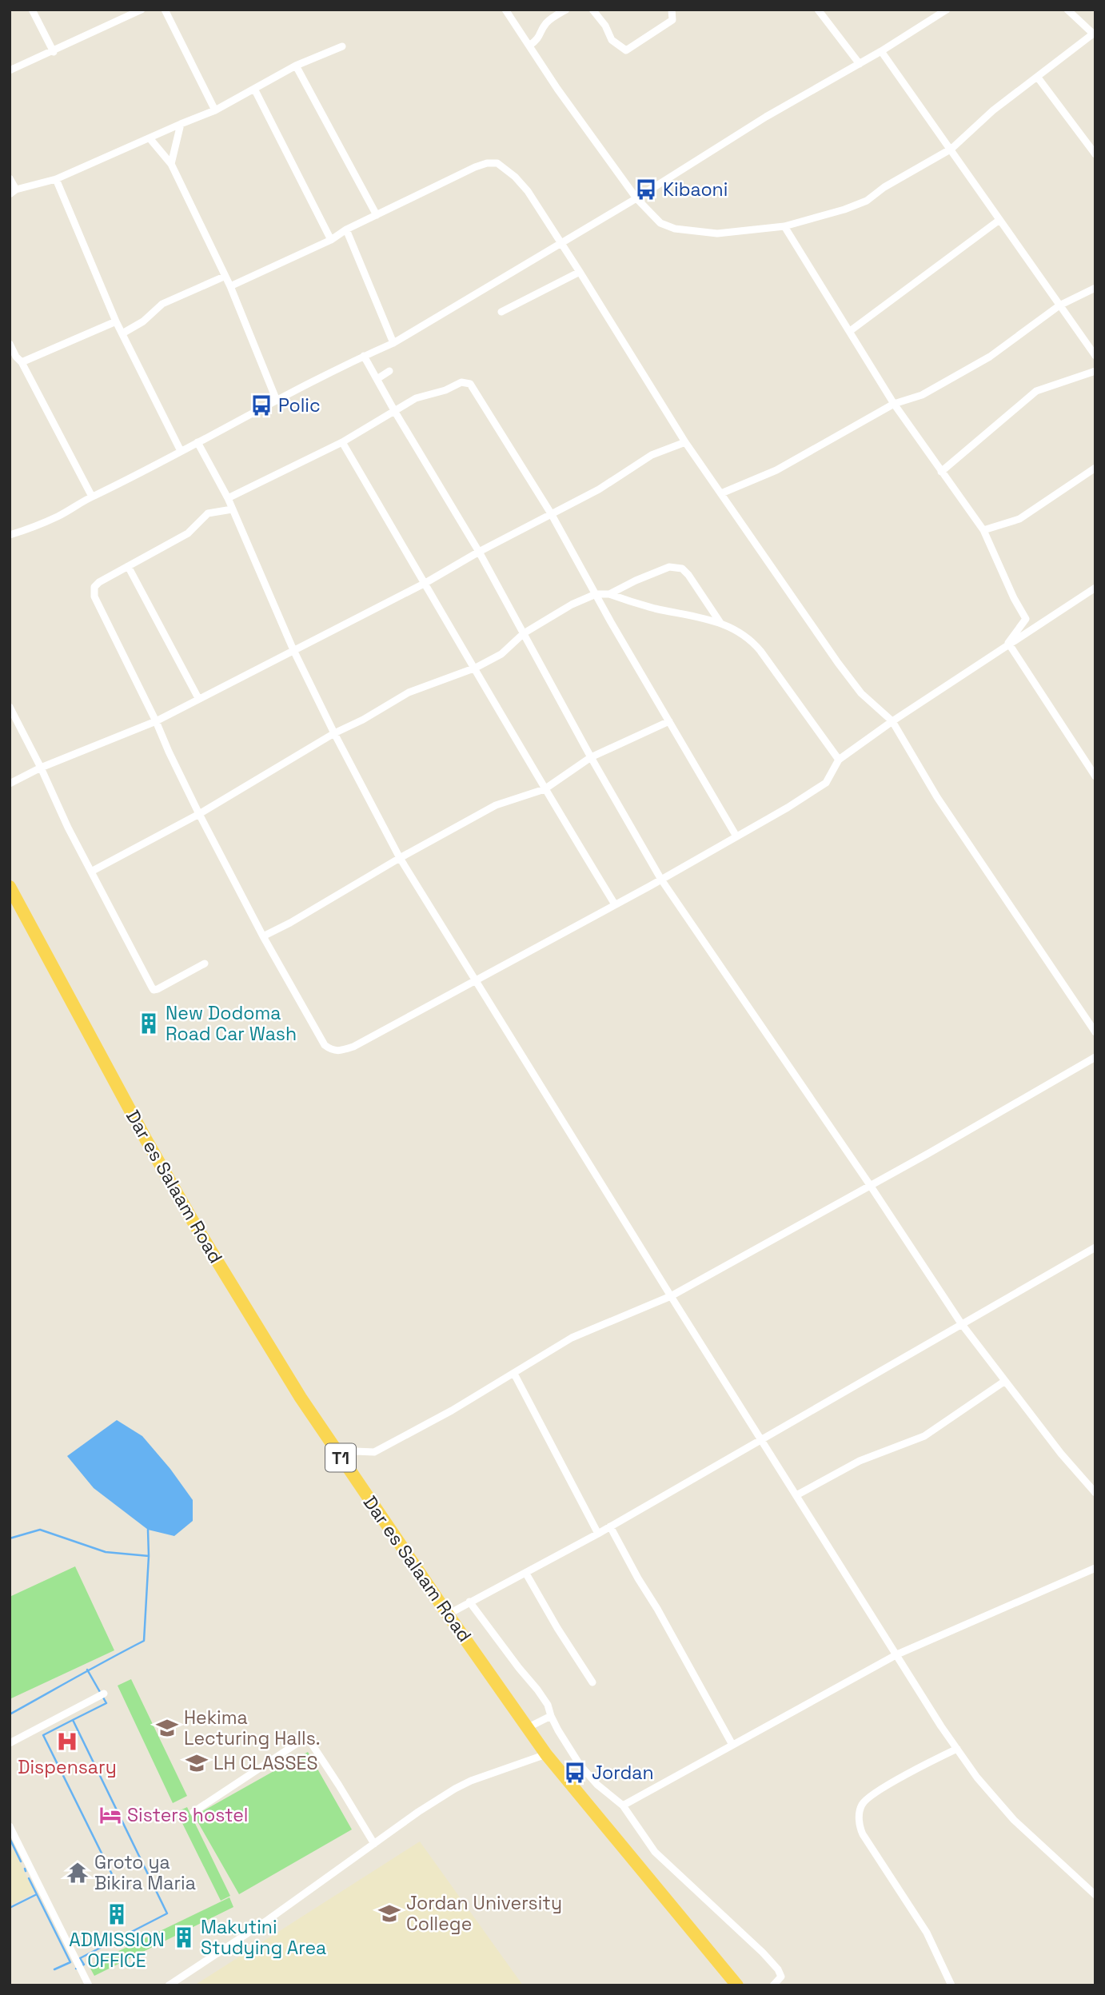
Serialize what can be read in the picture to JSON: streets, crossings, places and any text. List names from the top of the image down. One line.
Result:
{"streets":{"highway":["Dar es Salaam Road","T1"]},"places":{"bus stop":["Kibaoni","Polic","Jordan"],"building":["New Dodoma Road Car Wash","ADMISSION OFFICE","Makutini Studying Area"],"school or university":["Hekima Lecturing Halls.","LH CLASSES","Jordan University College"],"hospital":["Dispensary"],"hotel":["Sisters hostel"],"temple":["Groto ya Bikira Maria"]}}
